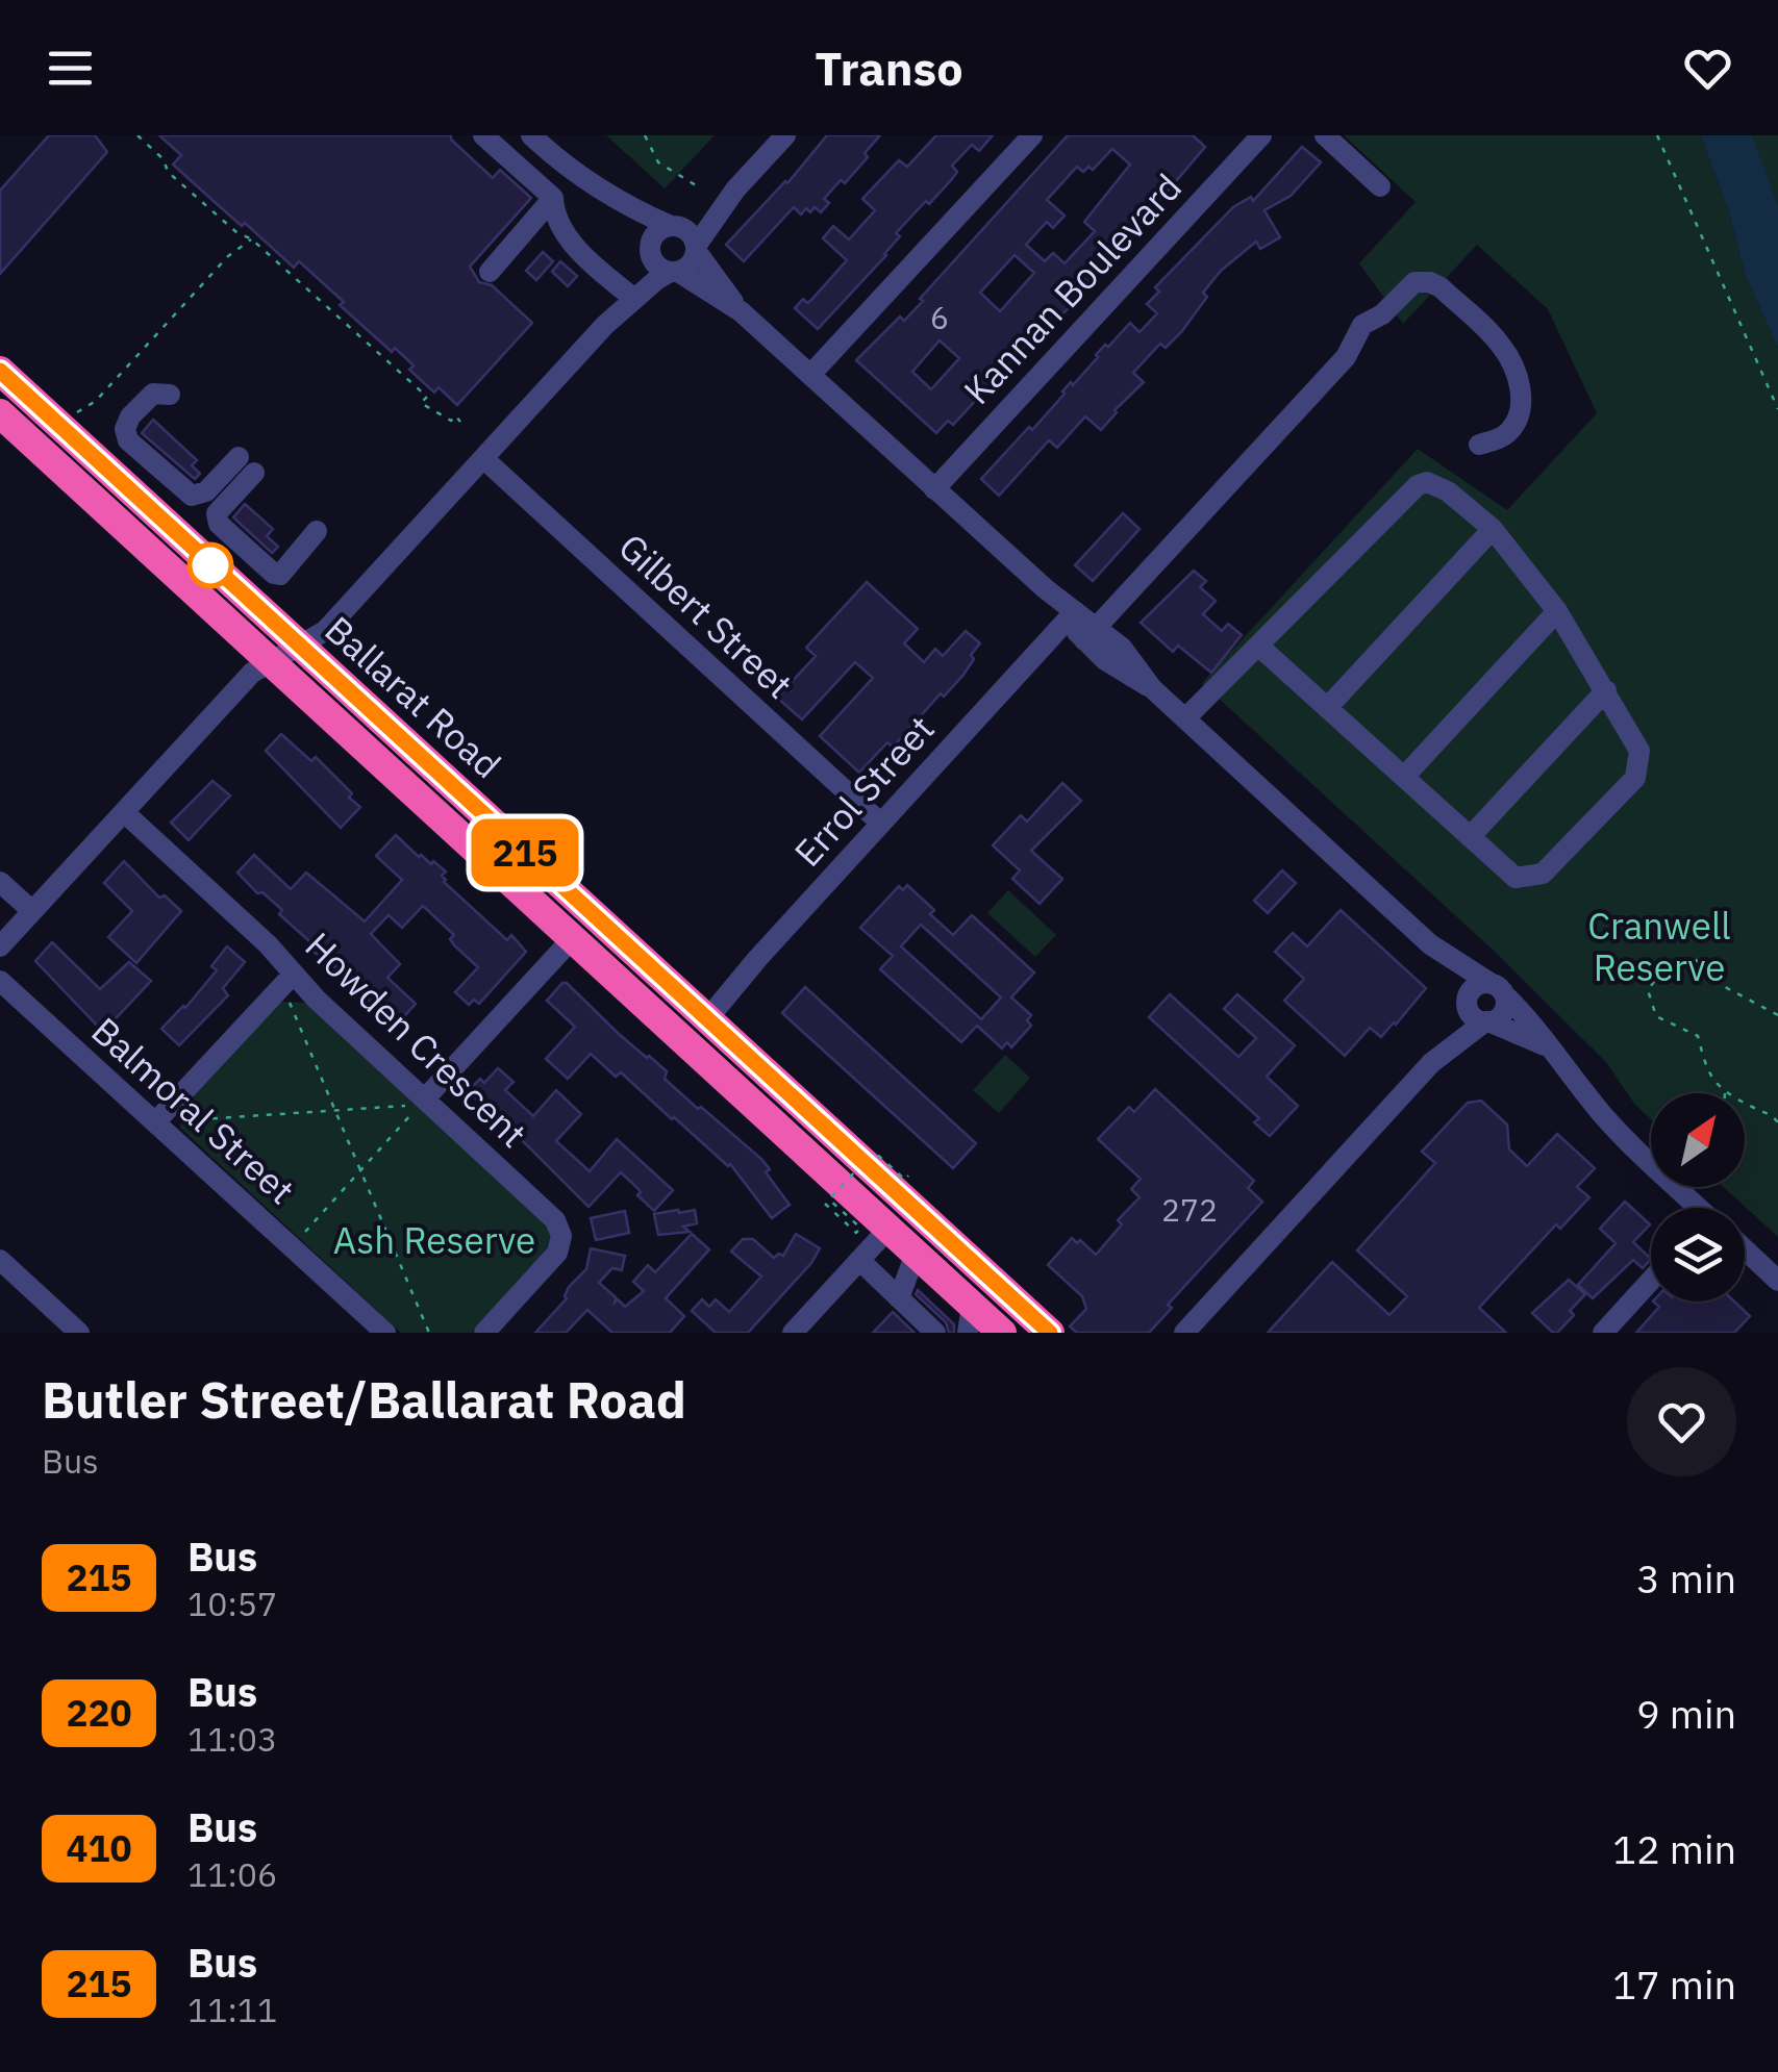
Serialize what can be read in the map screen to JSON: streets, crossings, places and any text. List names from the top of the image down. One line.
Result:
{"streets":{"highway":["Ballarat Road"],"street":["Kannan Boulevard","Gilbert Street","Errol Street","Howden Crescent","Balmoral Street"]},"crossings":[["Gilbert Street","Errol Street"],["Ballarat Road","Errol Street"]],"parks":["Cranwell Reserve","Ash Reserve"],"lines":["bus line 215"],"house_numbers":["6","272"],"north":"top right","page":{"header":"Transo","on_map":"215","heading":["Butler Street/Ballarat Road","Bus"],"list":[{"mark":"215","name":"Bus","note":"10:57","value":"3 min"},{"mark":"220","name":"Bus","note":"11:03","value":"9 min"},{"mark":"410","name":"Bus","note":"11:06","value":"12 min"},{"mark":"215","name":"Bus","note":"11:11","value":"17 min"}]}}
